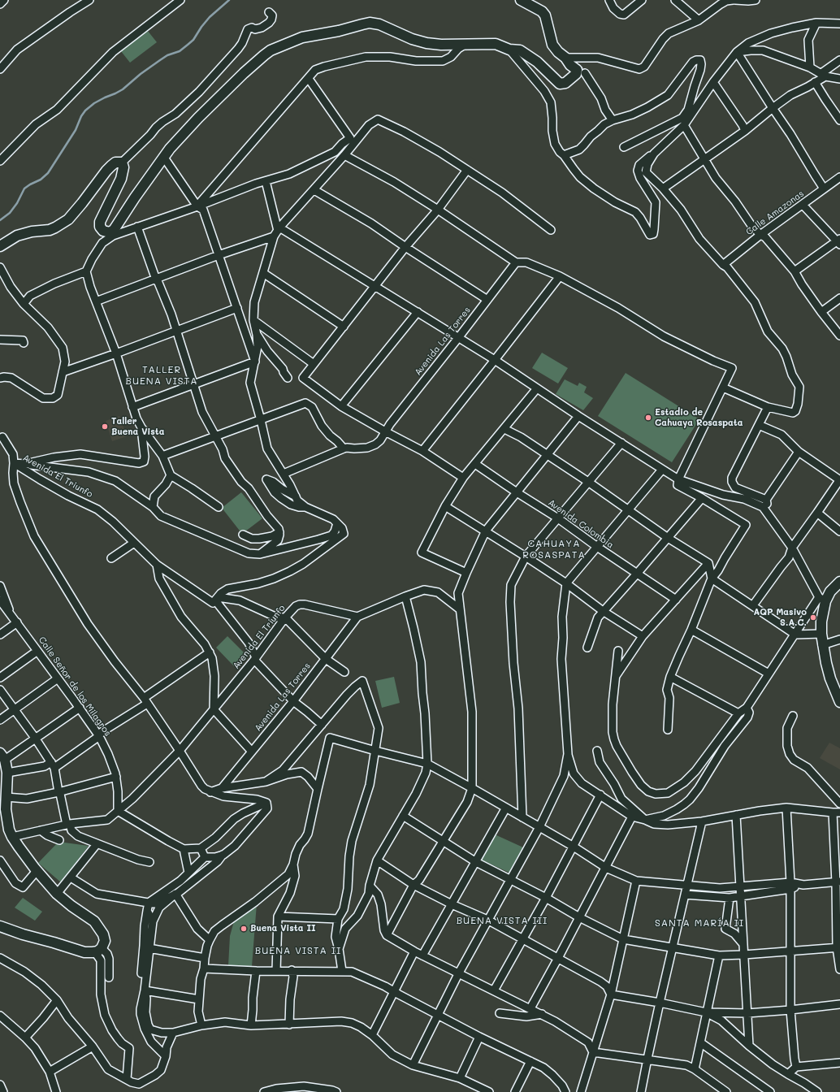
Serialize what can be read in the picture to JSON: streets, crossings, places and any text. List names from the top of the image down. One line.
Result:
{"streets":{"street":["Calle Amazonas","Avenida Las Torres","Avenida El Triunfo","Avenida Colombia","Calle Señor de los Milagros"]},"crossings":[["Avenida Las Torres","Avenida El Triunfo"],["Avenida El Triunfo","Calle Señor de los Milagros"]],"districts":["TALLER BUENA VISTA","CAHUAYA ROSASPATA","BUENA VISTA III","SANTA MARÍA II","BUENA VISTA II"],"places":["Estadio de Cahuaya Rosaspata","Taller Buena Vista","AQP Masivo S.A.C.","Buena Vista II"]}
